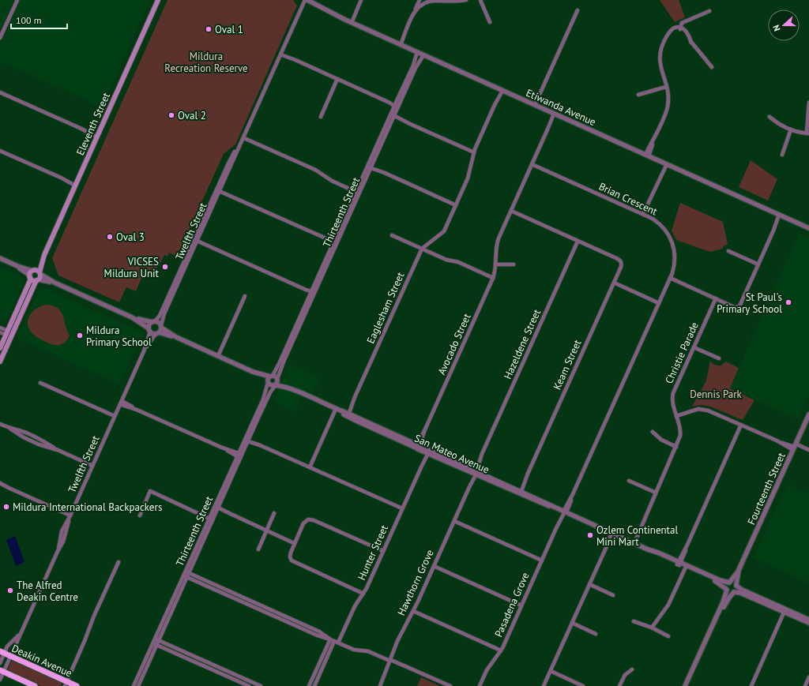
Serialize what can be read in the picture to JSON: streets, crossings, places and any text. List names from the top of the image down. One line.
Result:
{"streets":{"highway":["Deakin Avenue"],"main road":["Eleventh Street"],"street":["Etiwanda Avenue","Brian Crescent","Thirteenth Street","Twelfth Street","Eaglesham Street","Avocado Street","Hazeldene Street","Christie Parade","Keam Street","San Mateo Avenue","Fourteenth Street","Hunter Street","Hawthorn Grove","Pasadena Grove"]},"crossings":[["Etiwanda Avenue","Thirteenth Street"],["Etiwanda Avenue","Twelfth Street"],["Etiwanda Avenue","Avocado Street"],["Brian Crescent","Avocado Street"],["Brian Crescent","Pasadena Grove"],["Thirteenth Street","San Mateo Avenue"],["Twelfth Street","Deakin Avenue"],["Eaglesham Street","San Mateo Avenue"],["Avocado Street","San Mateo Avenue"],["Hazeldene Street","Keam Street"],["Hazeldene Street","San Mateo Avenue"],["Hazeldene Street","Hawthorn Grove"],["Christie Parade","San Mateo Avenue"],["Keam Street","San Mateo Avenue"],["San Mateo Avenue","Fourteenth Street"],["San Mateo Avenue","Hunter Street"],["San Mateo Avenue","Hawthorn Grove"],["San Mateo Avenue","Pasadena Grove"]],"parks":["Mildura Recreation Reserve","Dennis Park"],"places":["Oval 1","Oval 2","Oval 3","VICSES Mildura Unit","St Paul's Primary School","Mildura Primary School","Mildura International Backpackers","Ozlem Continental Mini Mart","The Alfred Deakin Centre"],"scale_bar":"100 m","north":"left"}
